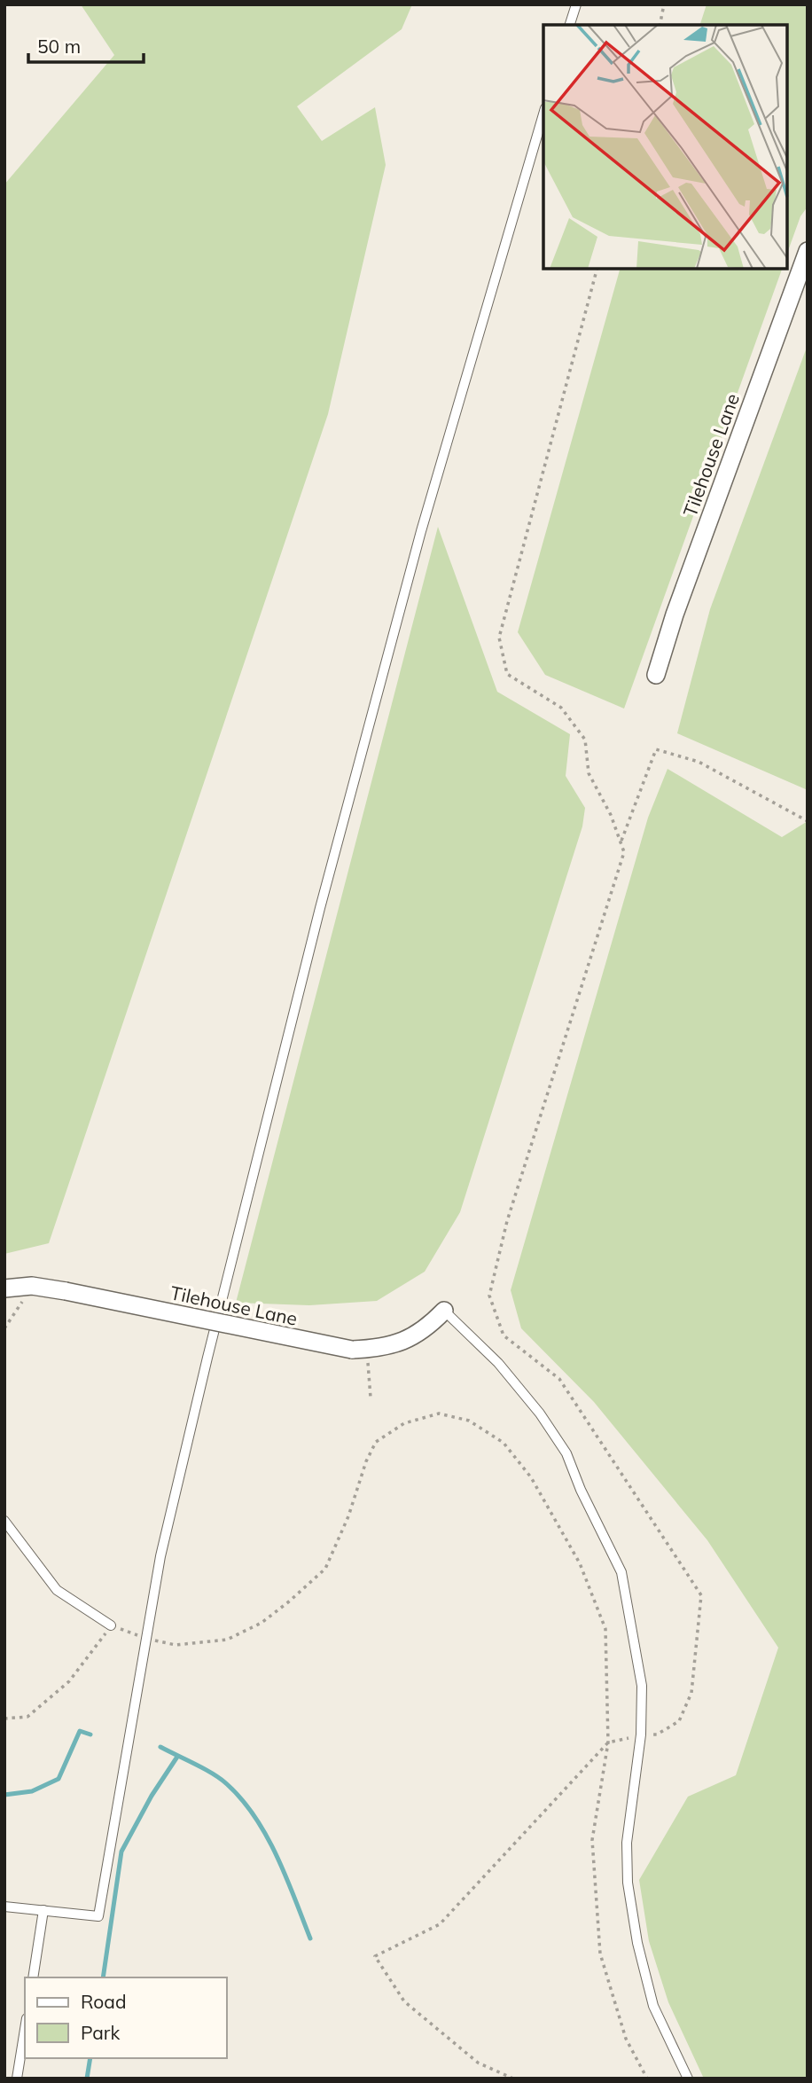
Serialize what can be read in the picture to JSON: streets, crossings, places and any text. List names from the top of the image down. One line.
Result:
{"streets":{"street":["Tilehouse Lane"]},"legend":["Road","Park"],"scale_bar":"50 m"}
